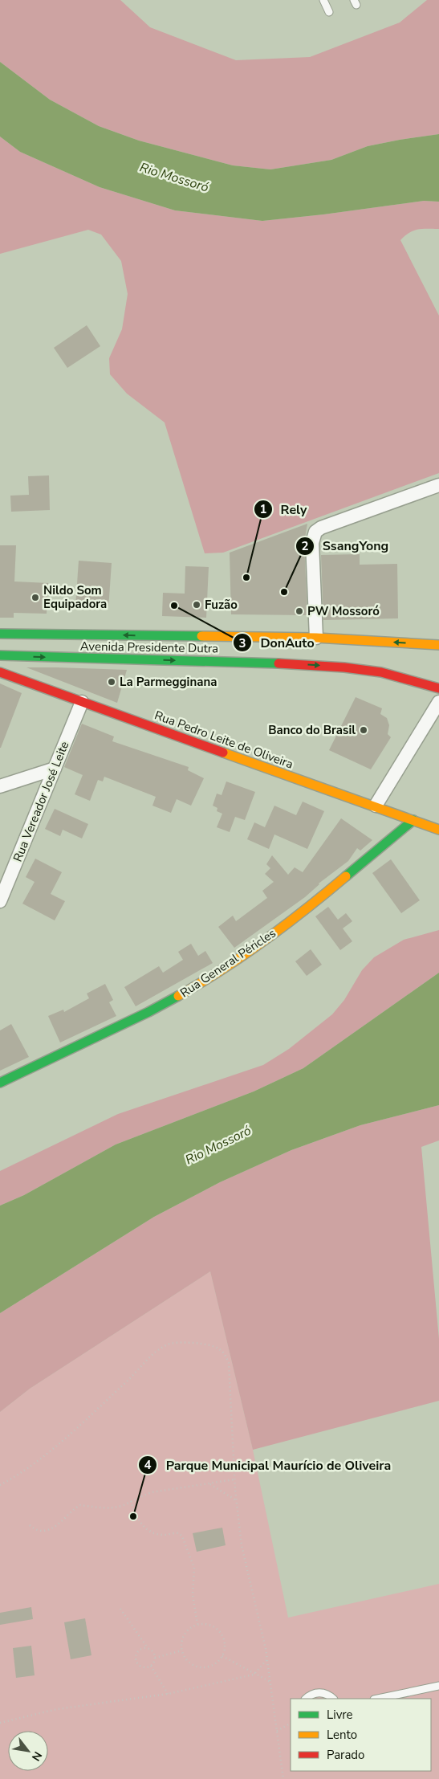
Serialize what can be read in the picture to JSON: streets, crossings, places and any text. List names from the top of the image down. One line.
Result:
{"streets":{"street":["Avenida Presidente Dutra","Rua Pedro Leite de Oliveira","Rua Vereador José Leite","Rua General Péricles"]},"crossings":[["Rua Pedro Leite de Oliveira","Rua Vereador José Leite"],["Rua Pedro Leite de Oliveira","Rua General Péricles"]],"water":["Rio Mossoró"],"places":["Rely","SsangYong","Nildo Som Equipadora","Fuzão","DonAuto","PW Mossoró","La Parmegginana","Banco do Brasil","Parque Municipal Maurício de Oliveira"],"legend":["Livre","Lento","Parado"],"north":"bottom right"}
